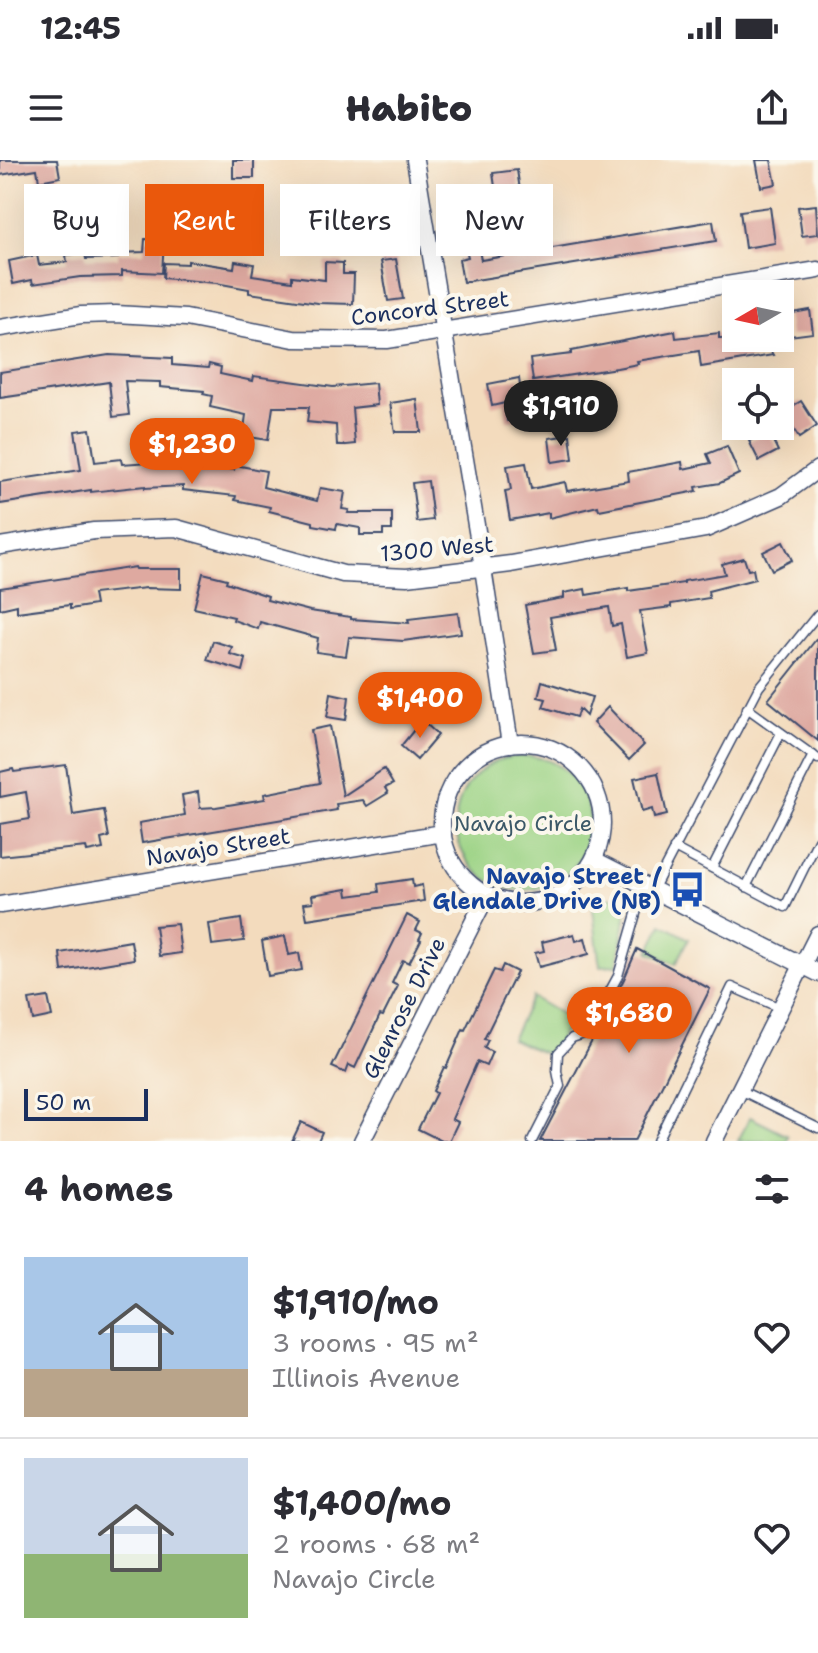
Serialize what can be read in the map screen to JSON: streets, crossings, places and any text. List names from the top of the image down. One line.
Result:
{"streets":{"street":["Concord Street","1300 West","Navajo Street","Glenrose Drive"]},"crossings":[["Navajo Street","Glenrose Drive"]],"parks":["Navajo Circle"],"places":{"bus stop":["Navajo Street / Glendale Drive (NB)"]},"scale_bar":"50 m","north":"left","page":{"status":"12:45","header":"Habito","chip":["Buy","Rent","Filters","New"],"price":["$1,910","$1,230","$1,400","$1,680"],"scale":"50 m","heading":"4 homes","list":[{"name":"$1,910/mo","note":"3 rooms · 95 m² · Illinois Avenue"},{"name":"$1,400/mo","note":"2 rooms · 68 m² · Navajo Circle"}]}}
